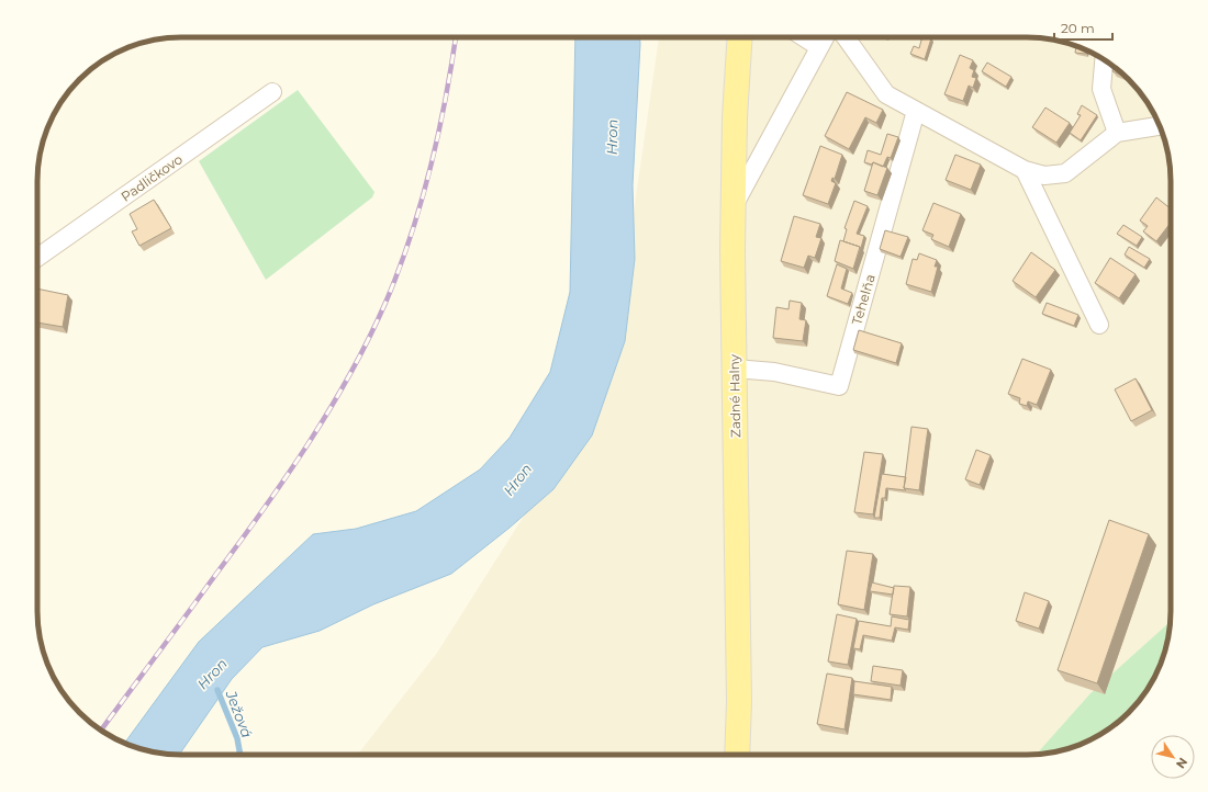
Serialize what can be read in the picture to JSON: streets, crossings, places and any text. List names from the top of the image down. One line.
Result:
{"streets":{"main road":["Zadné Halny"],"street":["Padličkovo","Tehelňa"]},"crossings":[["Tehelňa","Zadné Halny"]],"water":["Hron","Ježová"],"scale_bar":"20 m","north":"bottom right"}
